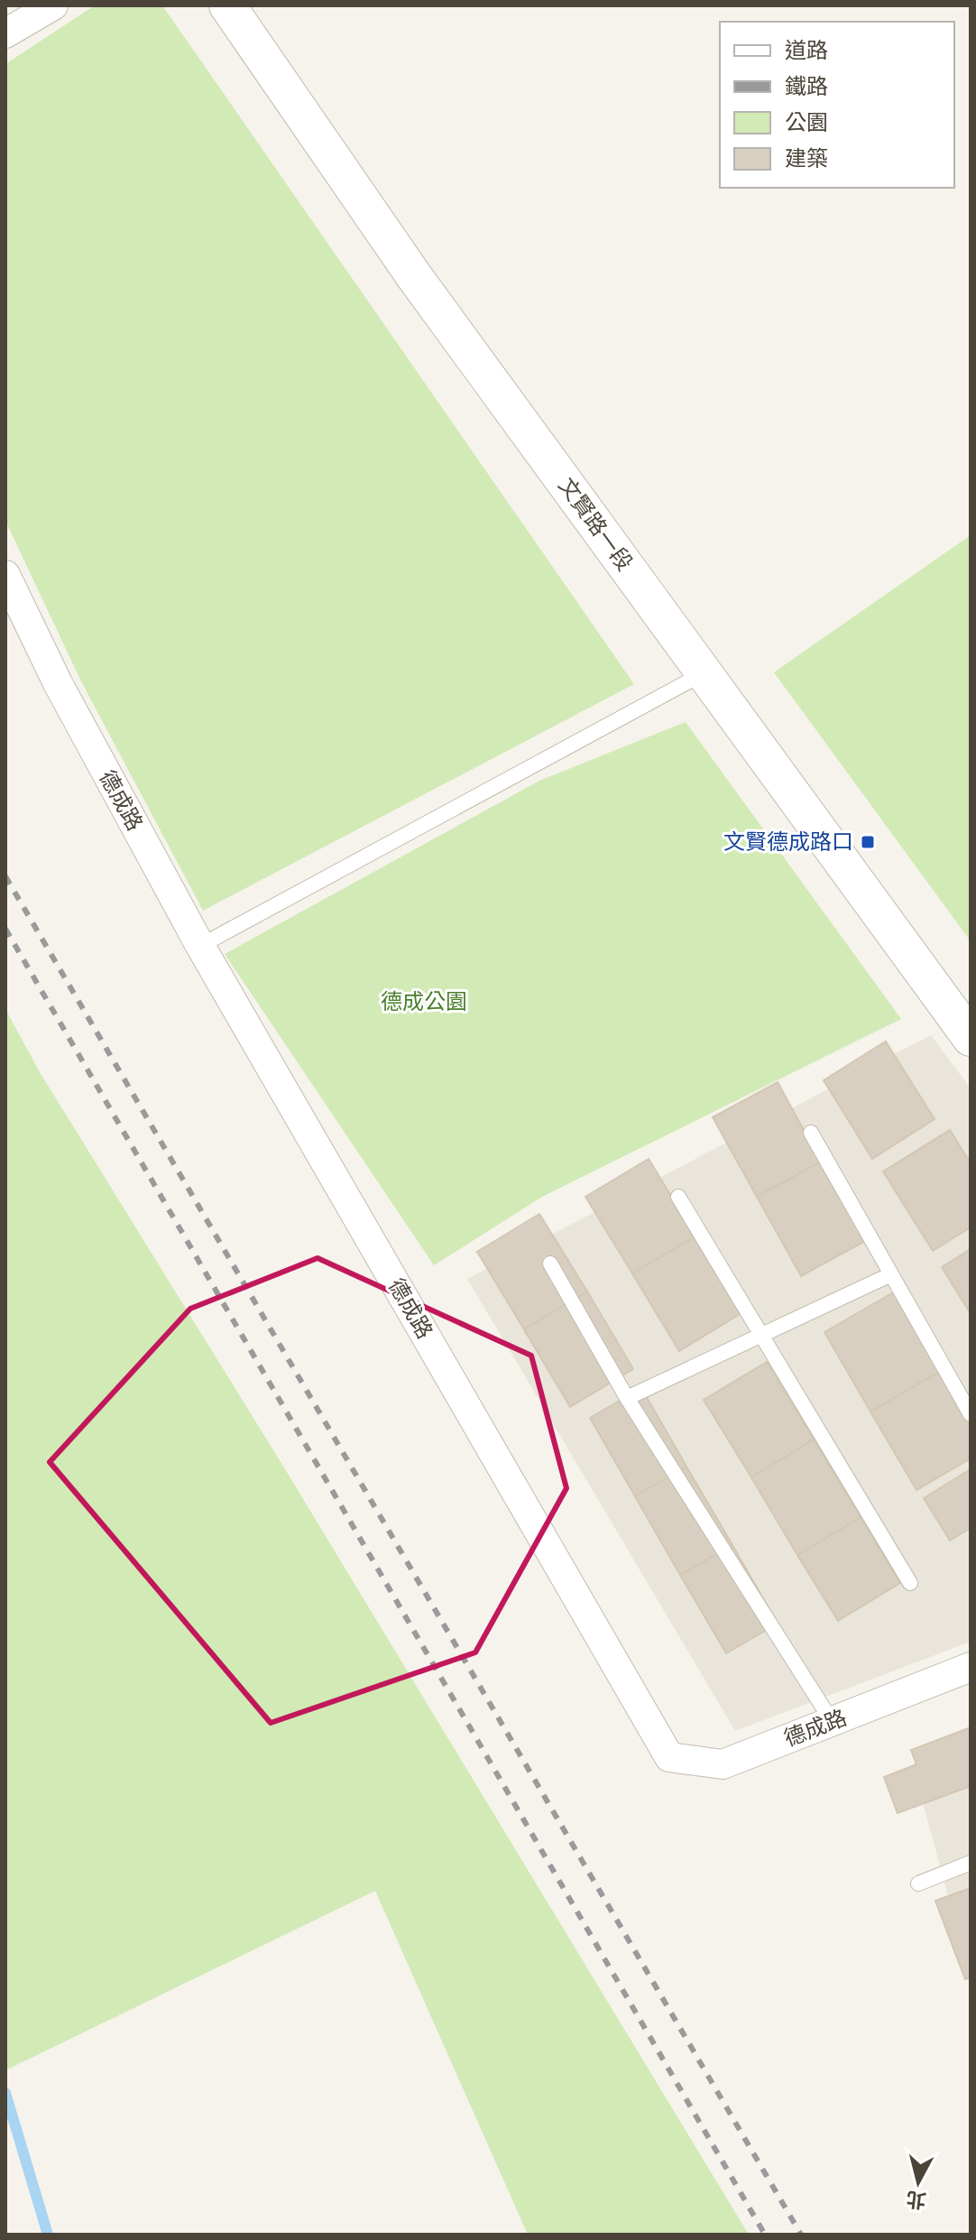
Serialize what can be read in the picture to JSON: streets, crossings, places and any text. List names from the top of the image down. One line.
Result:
{"streets":{"street":["文賢路一段","德成路"]},"parks":["德成公園"],"places":{"transit":["文賢德成路口"]},"legend":["道路","鐵路","公園","建築"],"north":"bottom"}
